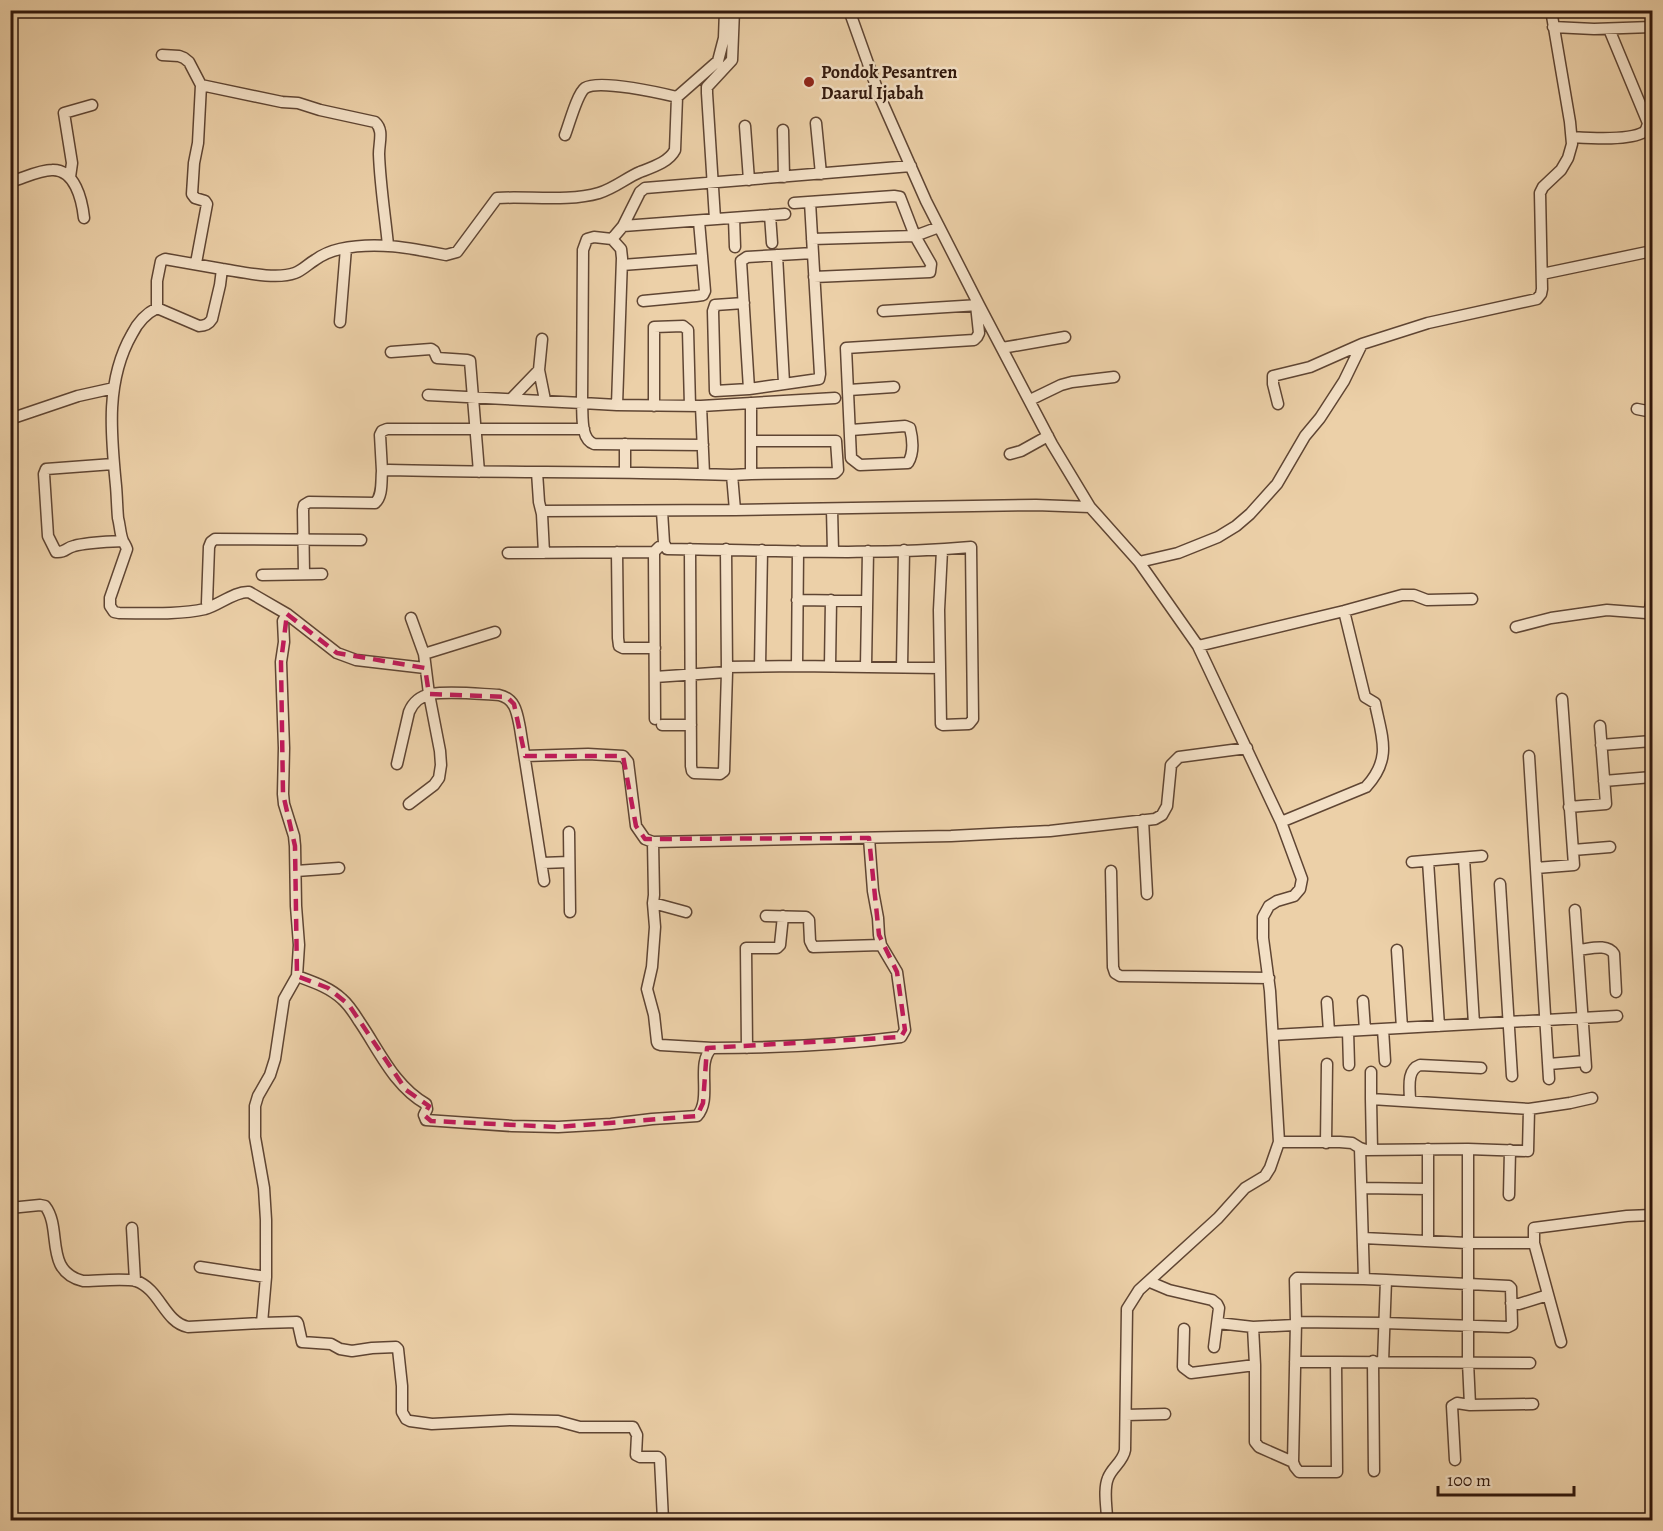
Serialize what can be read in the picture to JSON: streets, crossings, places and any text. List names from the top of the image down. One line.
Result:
{"places":["Pondok Pesantren Daarul Ijabah"],"scale_bar":"100 m"}
